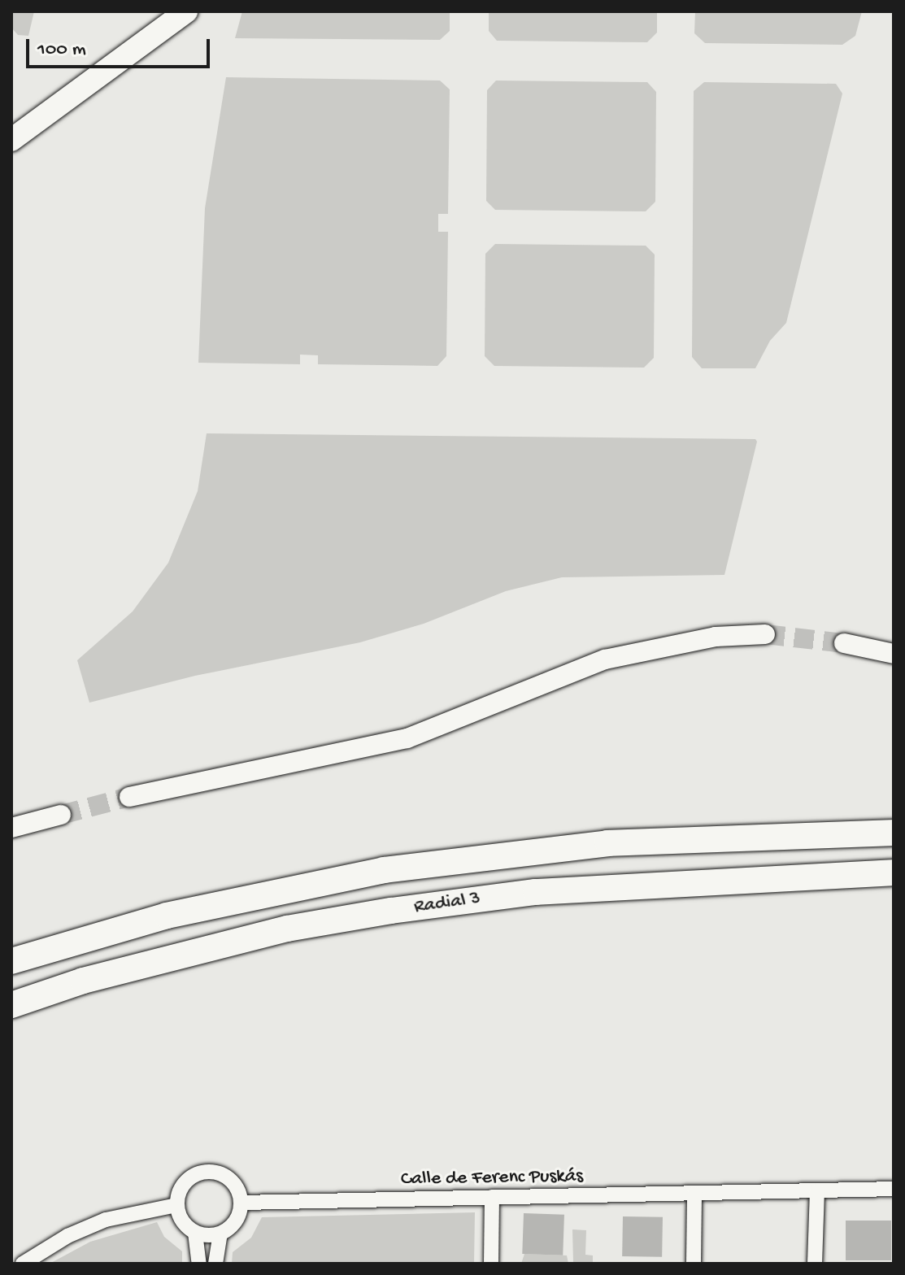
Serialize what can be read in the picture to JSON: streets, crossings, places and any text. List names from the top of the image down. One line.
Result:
{"streets":{"highway":["Radial 3"],"street":["Calle de Ferenc Puskás"]},"scale_bar":"100 m"}
